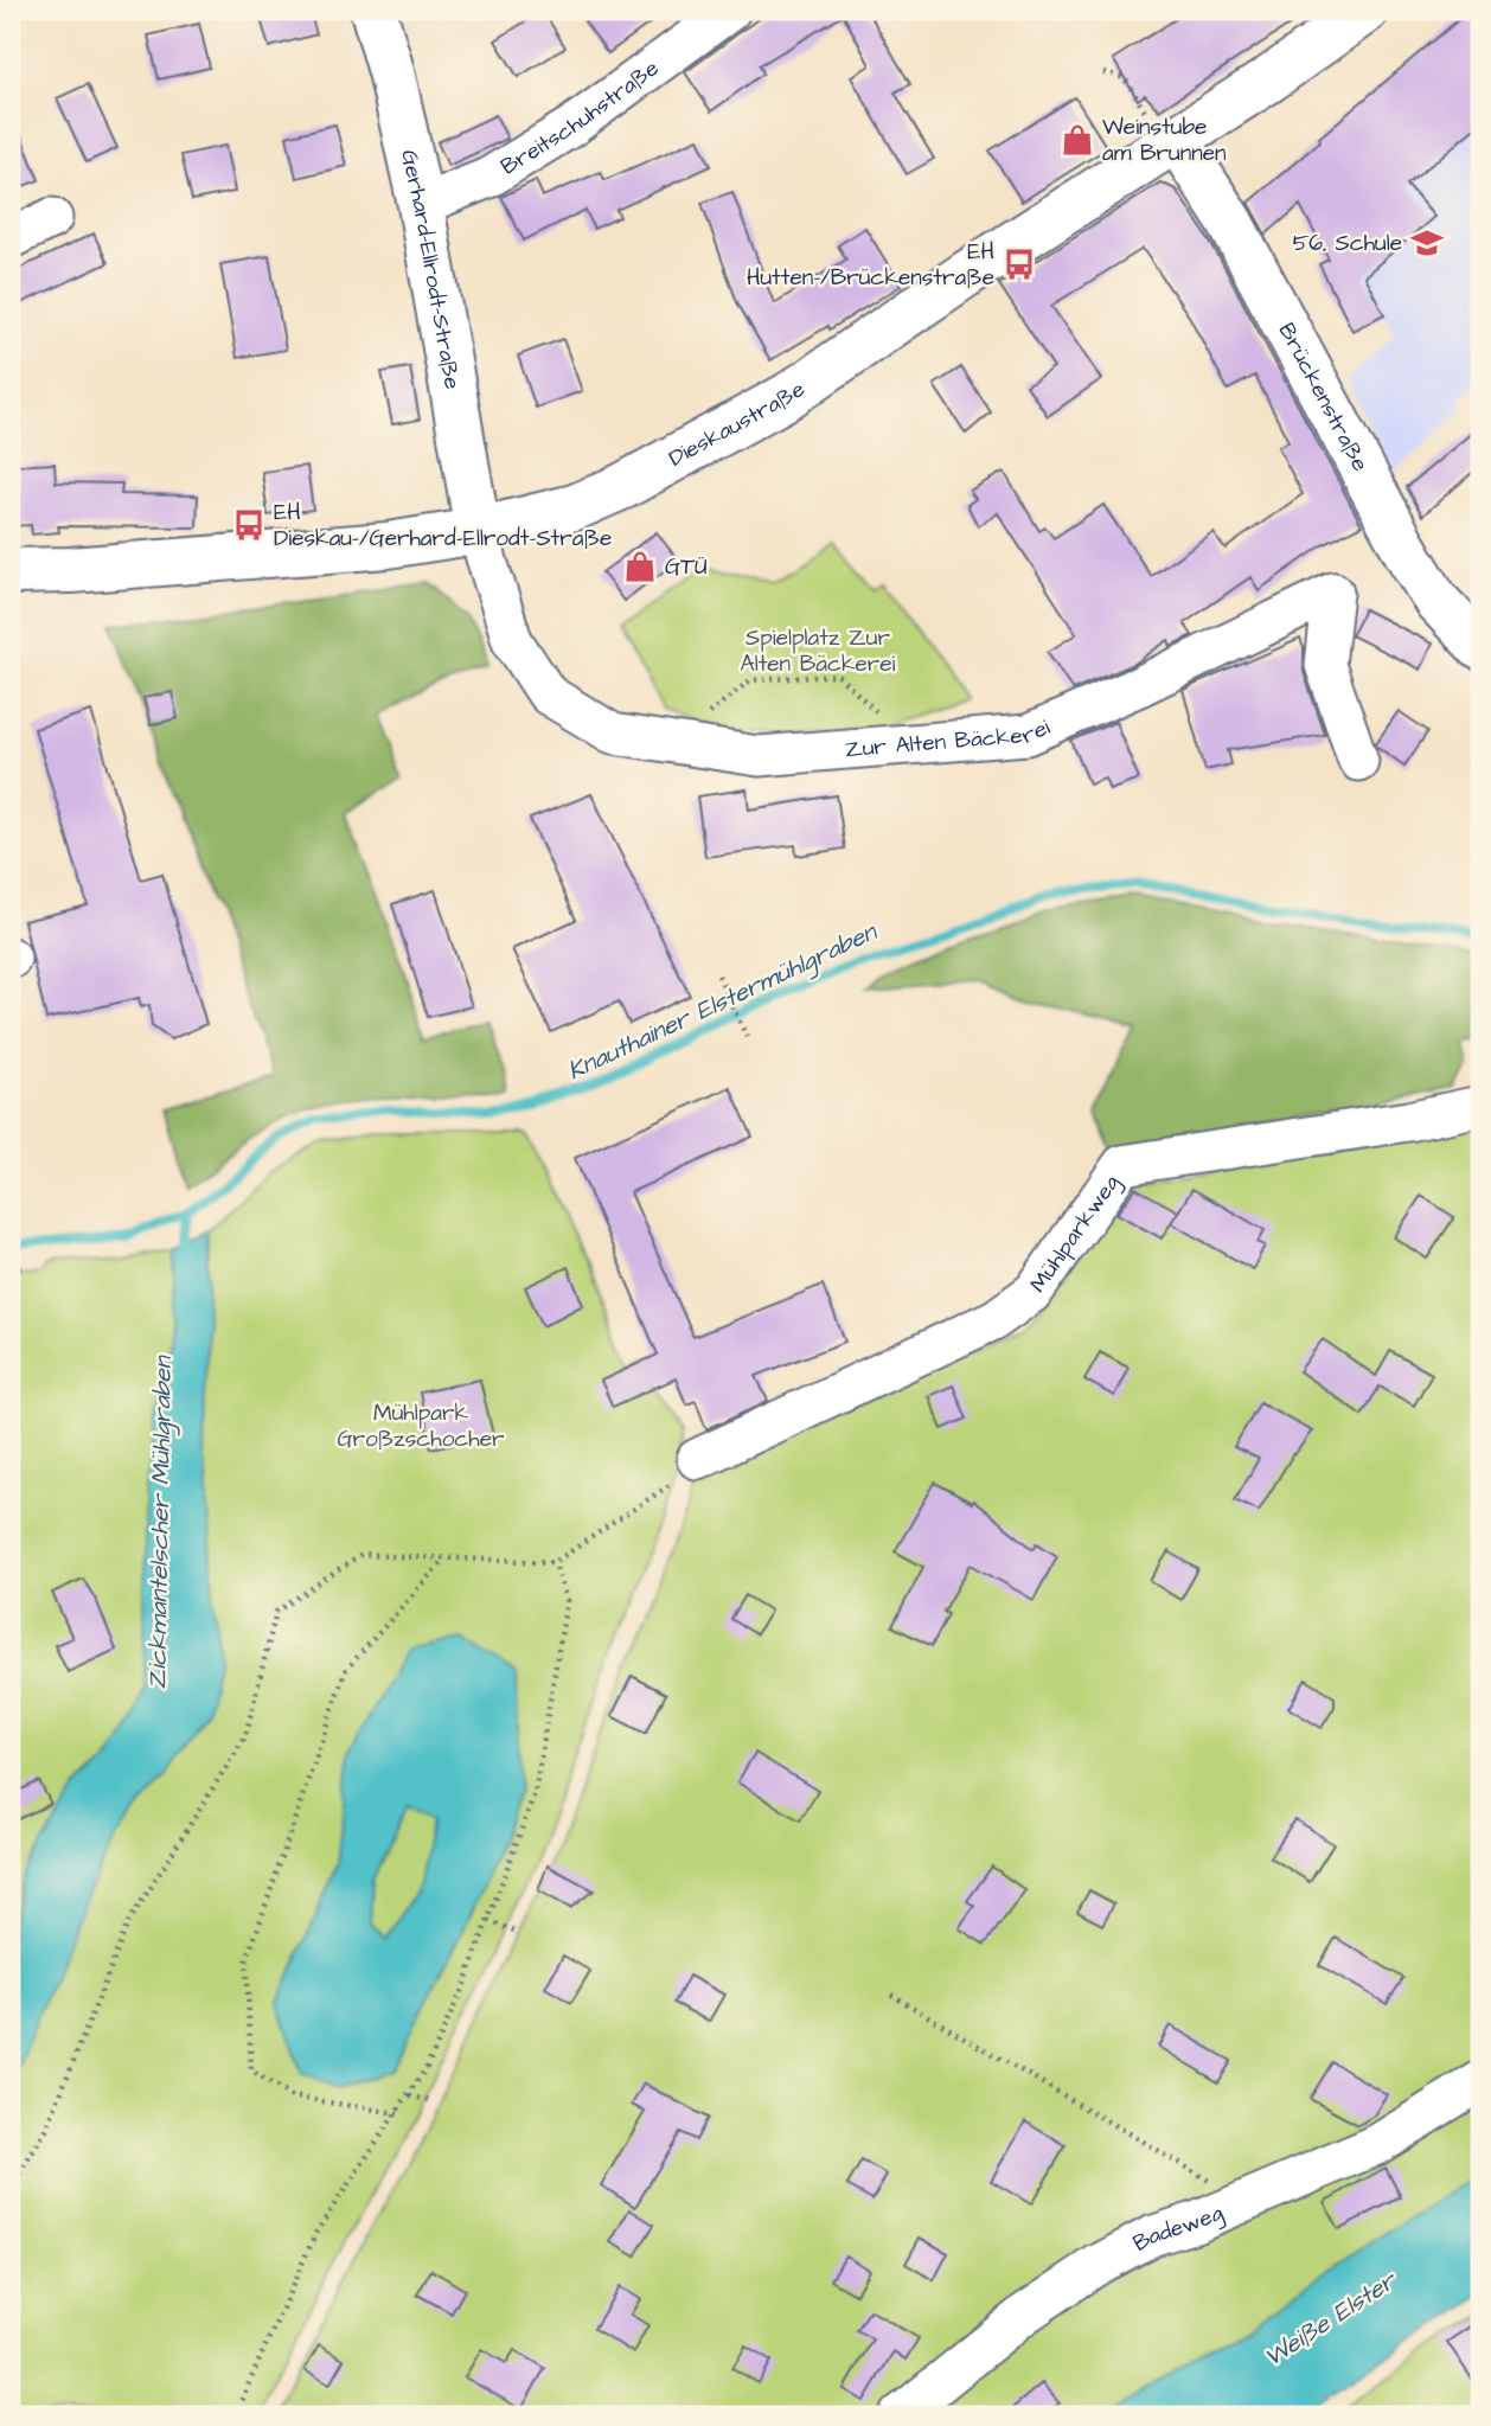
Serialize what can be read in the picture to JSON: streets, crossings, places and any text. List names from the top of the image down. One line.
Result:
{"streets":{"main road":["Gerhard-Ellrodt-Straße","Brückenstraße","Dieskaustraße"],"street":["Breitschuhstraße","Zur Alten Bäckerei","Mühlparkweg","Badeweg"]},"crossings":[["Breitschuhstraße","Gerhard-Ellrodt-Straße"],["Gerhard-Ellrodt-Straße","Dieskaustraße"],["Gerhard-Ellrodt-Straße","Zur Alten Bäckerei"],["Brückenstraße","Dieskaustraße"],["Dieskaustraße","Zur Alten Bäckerei"]],"water":["Knauthainer Elstermühlgraben","Zickmantelscher Mühlgraben","Weiße Elster"],"parks":["Spielplatz Zur Alten Bäckerei","Mühlpark Großzschocher"],"places":{"shop":["Weinstube am Brunnen","GTÜ"],"school or university":["56. Schule"],"bus stop":["EH Hutten-/Brückenstraße","EH Dieskau-/Gerhard-Ellrodt-Straße"]}}
